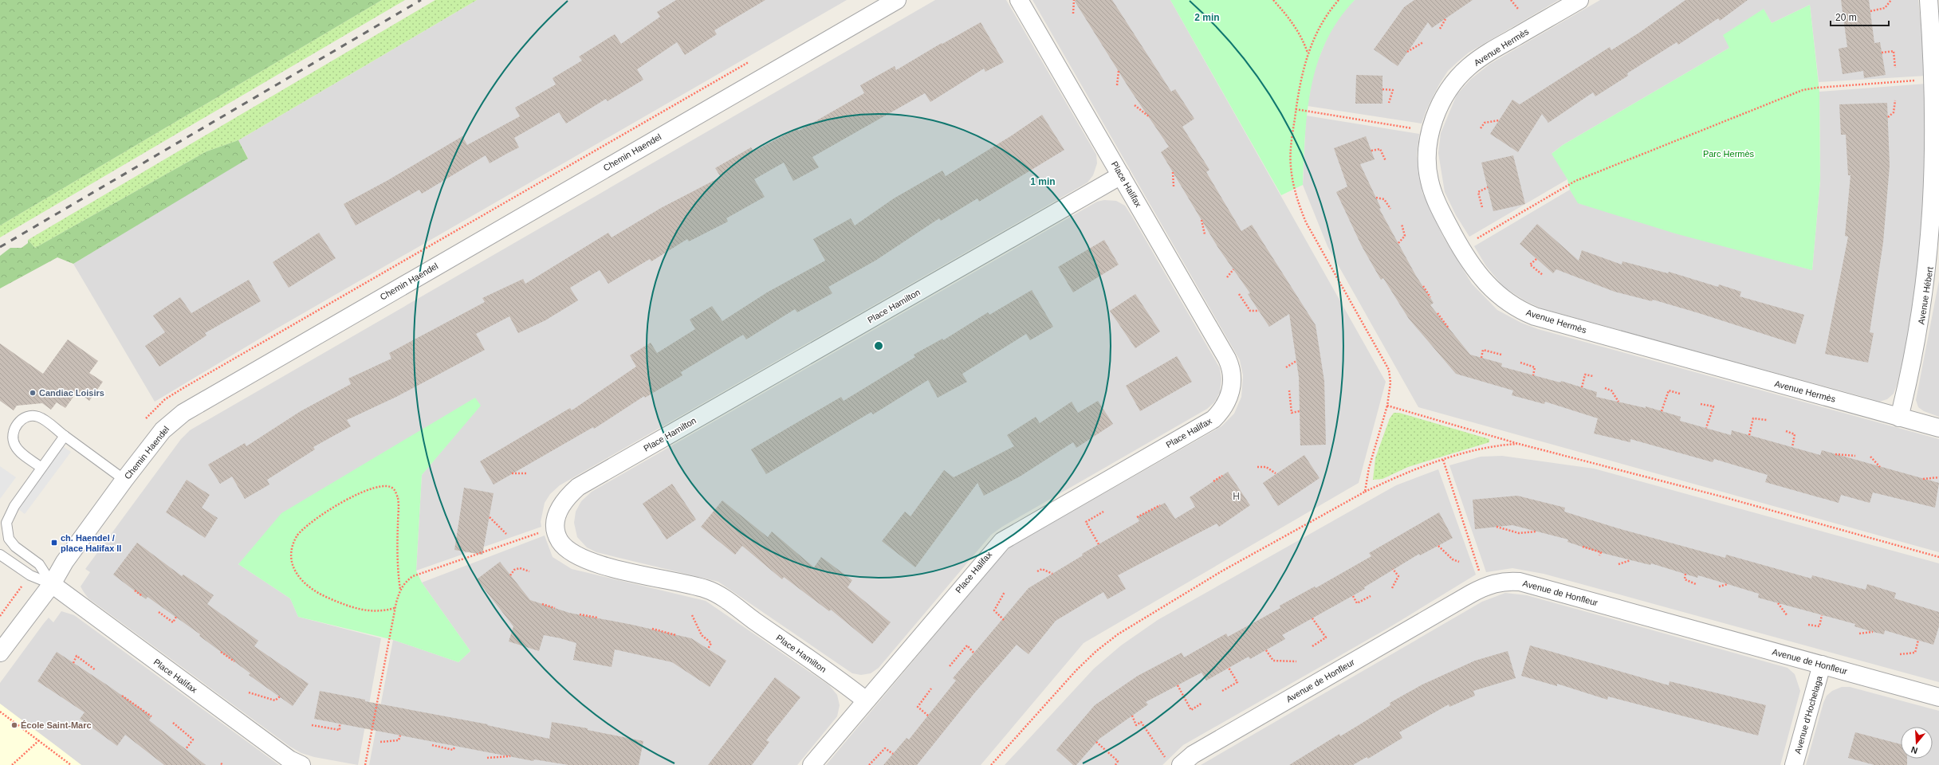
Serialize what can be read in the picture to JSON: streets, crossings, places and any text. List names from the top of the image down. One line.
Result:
{"streets":{"street":["Avenue Hermès","Chemin Haendel","Place Halifax","Avenue Hébert","Place Hamilton","Avenue de Honfleur","Avenue d'Hochelaga"]},"crossings":[["Avenue Hermès","Avenue Hébert"],["Chemin Haendel","Place Halifax"],["Place Halifax","Place Hamilton"],["Avenue de Honfleur","Avenue d'Hochelaga"]],"districts":["H"],"parks":["Parc Hermès"],"places":{"other":["Candiac Loisirs","École Saint-Marc"],"transit":["ch. Haendel / place Halifax II"]},"scale_bar":"20 m","north":"bottom","rings":["2 min","1 min"]}
